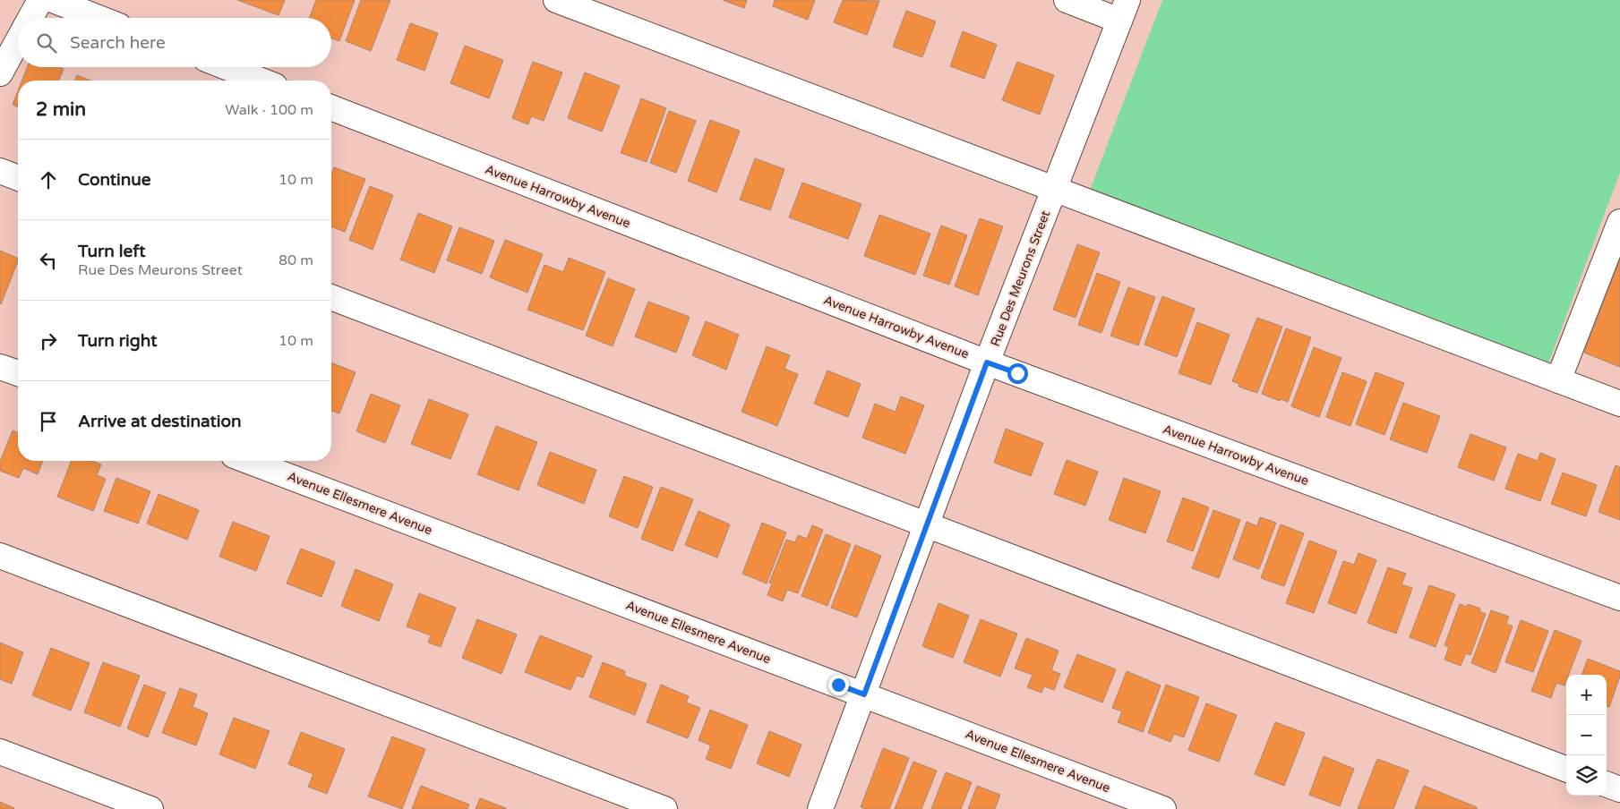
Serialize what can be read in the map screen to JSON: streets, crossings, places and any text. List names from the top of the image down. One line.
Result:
{"streets":{"street":["Avenue Harrowby Avenue","Rue Des Meurons Street","Avenue Ellesmere Avenue"]},"crossings":[["Avenue Harrowby Avenue","Rue Des Meurons Street"],["Rue Des Meurons Street","Avenue Ellesmere Avenue"]],"page":{"search":"Search here","heading":["2 min","Walk · 100 m"],"list":[["Continue","10 m"],["Turn left","Rue Des Meurons Street","80 m"],["Turn right","10 m"],"Arrive at destination"],"map_buttons":["+","−"]}}
